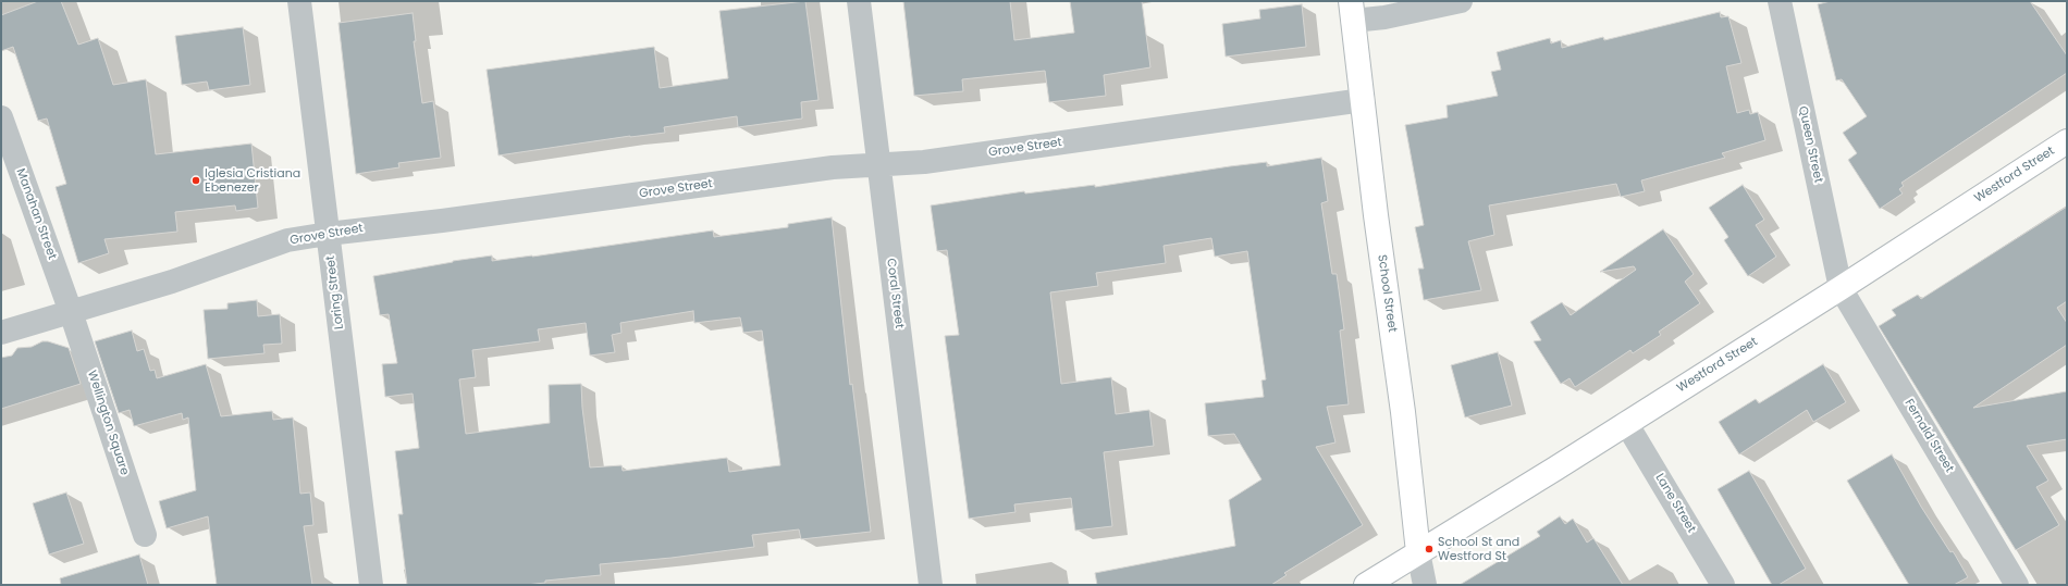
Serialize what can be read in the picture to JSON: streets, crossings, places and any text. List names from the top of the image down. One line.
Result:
{"streets":{"main road":["Westford Street","School Street"],"street":["Queen Street","Grove Street","Manahan Street","Loring Street","Coral Street","Wellington Square","Fernald Street","Lane Street"]},"crossings":[["Queen Street","Westford Street"],["Queen Street","Fernald Street"],["Grove Street","Manahan Street"],["Grove Street","Loring Street"],["Grove Street","Coral Street"],["Grove Street","School Street"],["Grove Street","Wellington Square"],["Westford Street","School Street"],["Westford Street","Fernald Street"],["Westford Street","Lane Street"],["Manahan Street","Wellington Square"]],"places":["Iglesia Cristiana Ebenezer","School St and Westford St"]}
